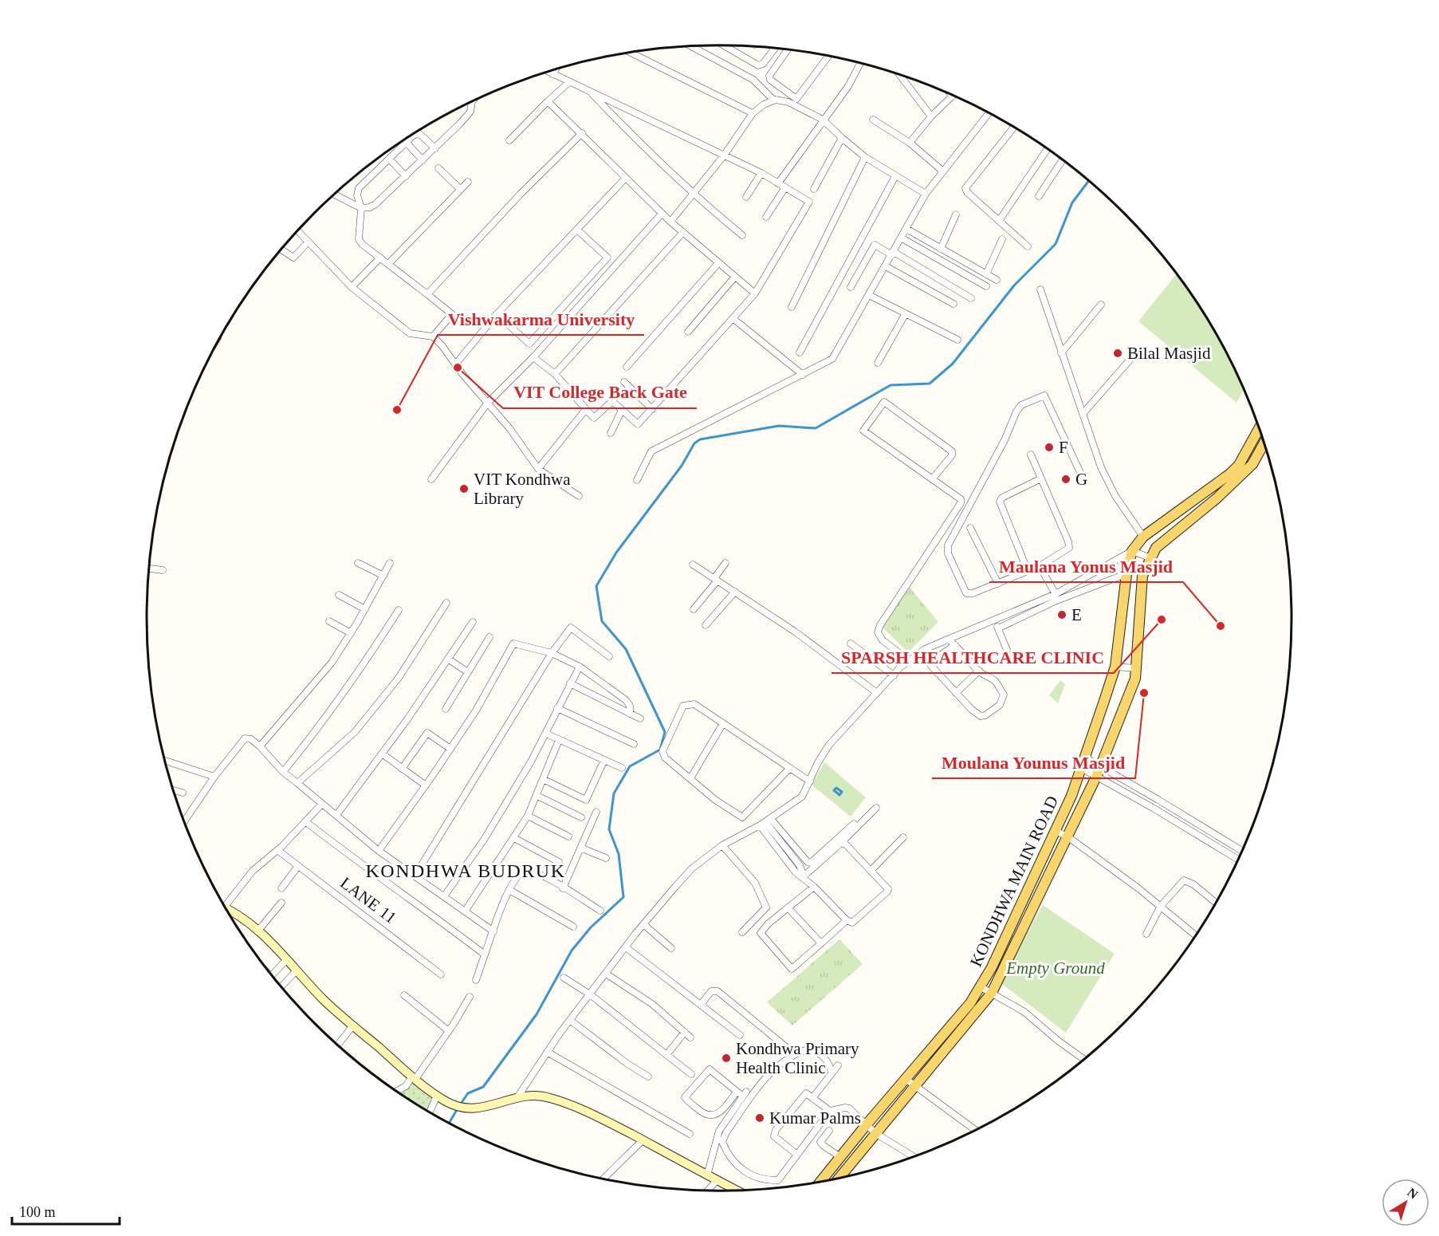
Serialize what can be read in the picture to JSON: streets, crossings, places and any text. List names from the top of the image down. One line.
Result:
{"streets":{"main road":["KONDHWA MAIN ROAD"],"street":["LANE 11"]},"districts":["KONDHWA BUDRUK"],"parks":["Empty Ground"],"places":["Bilal Masjid","VIT College Back Gate","Vishwakarma University","F","G","VIT Kondhwa Library","E","SPARSH HEALTHCARE CLINIC","Maulana Yonus Masjid","Moulana Younus Masjid","Kondhwa Primary Health Clinic","Kumar Palms"],"scale_bar":"100 m","north":"top right"}
